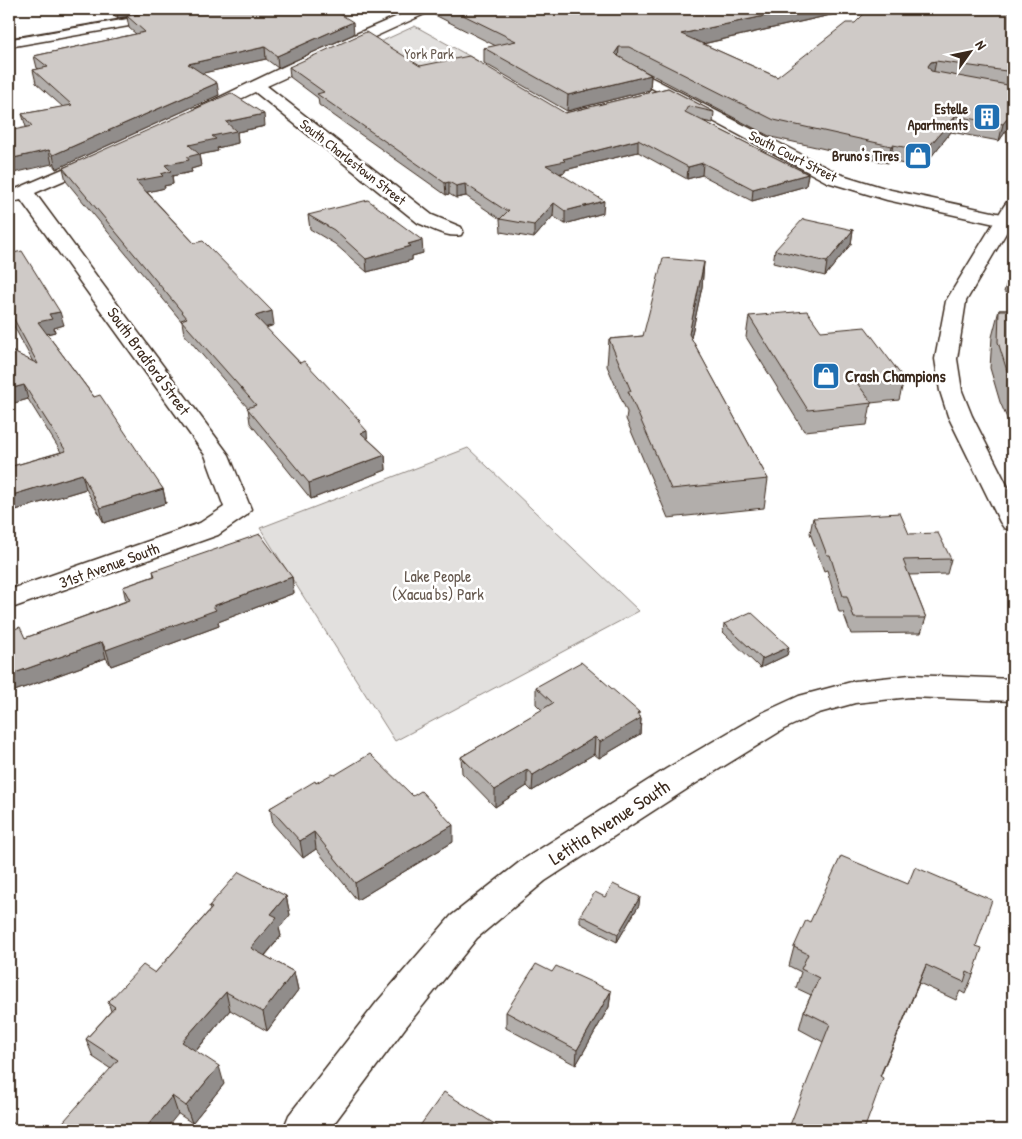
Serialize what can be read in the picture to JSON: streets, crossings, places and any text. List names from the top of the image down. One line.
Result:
{"streets":{"street":["South Court Street","South Charlestown Street","South Bradford Street","31st Avenue South","Letitia Avenue South"]},"crossings":[["South Bradford Street","31st Avenue South"]],"parks":["York Park","Lake People (Xacua'bs) Park"],"places":{"building":["Estelle Apartments"],"shop":["Bruno's Tires","Crash Champions"]},"north":"top right"}
